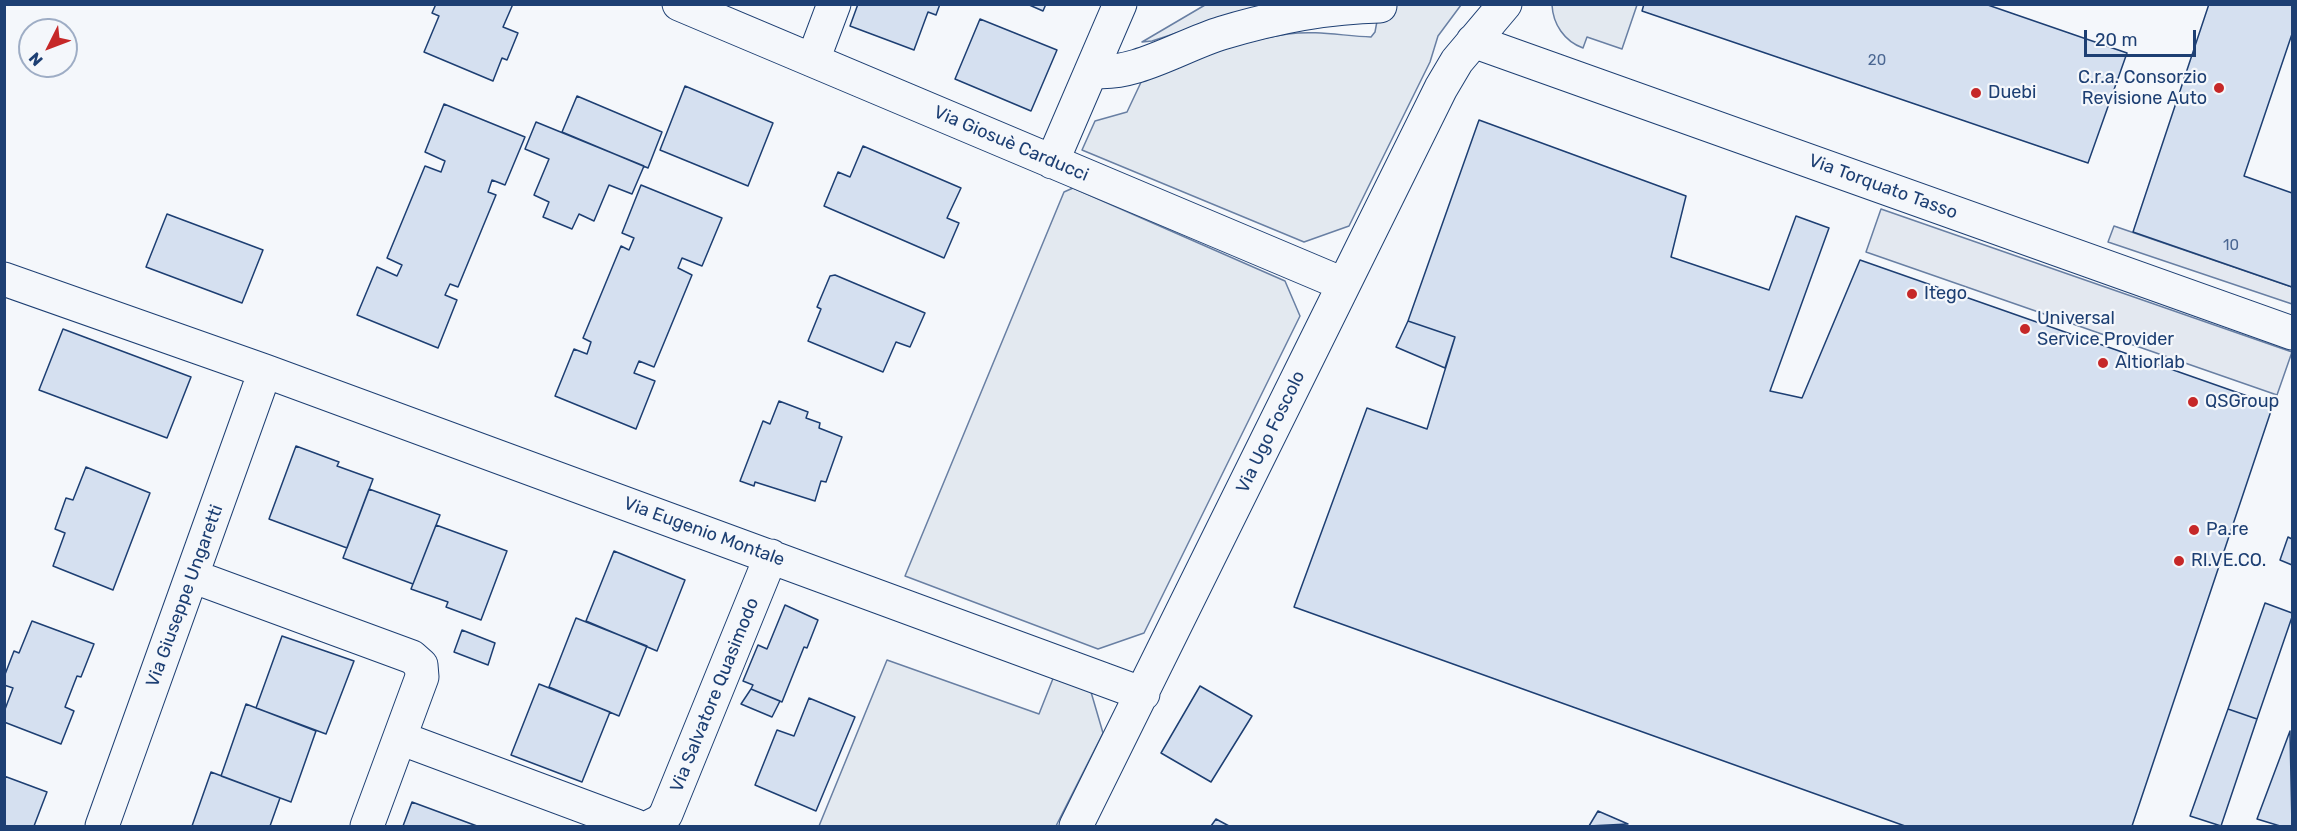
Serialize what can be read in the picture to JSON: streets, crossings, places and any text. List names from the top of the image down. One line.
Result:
{"streets":{"street":["Via Giosuè Carducci","Via Torquato Tasso","Via Ugo Foscolo","Via Eugenio Montale","Via Giuseppe Ungaretti","Via Salvatore Quasimodo"]},"crossings":[["Via Giosuè Carducci","Via Ugo Foscolo"],["Via Torquato Tasso","Via Ugo Foscolo"],["Via Ugo Foscolo","Via Eugenio Montale"],["Via Eugenio Montale","Via Giuseppe Ungaretti"],["Via Eugenio Montale","Via Salvatore Quasimodo"]],"places":["C.r.a. Consorzio Revisione Auto","Duebi","Itego","Universal Service Provider","Altiorlab","QSGroup","Pa.re","RI.VE.CO."],"house_numbers":["20","10"],"scale_bar":"20 m","north":"bottom left"}
